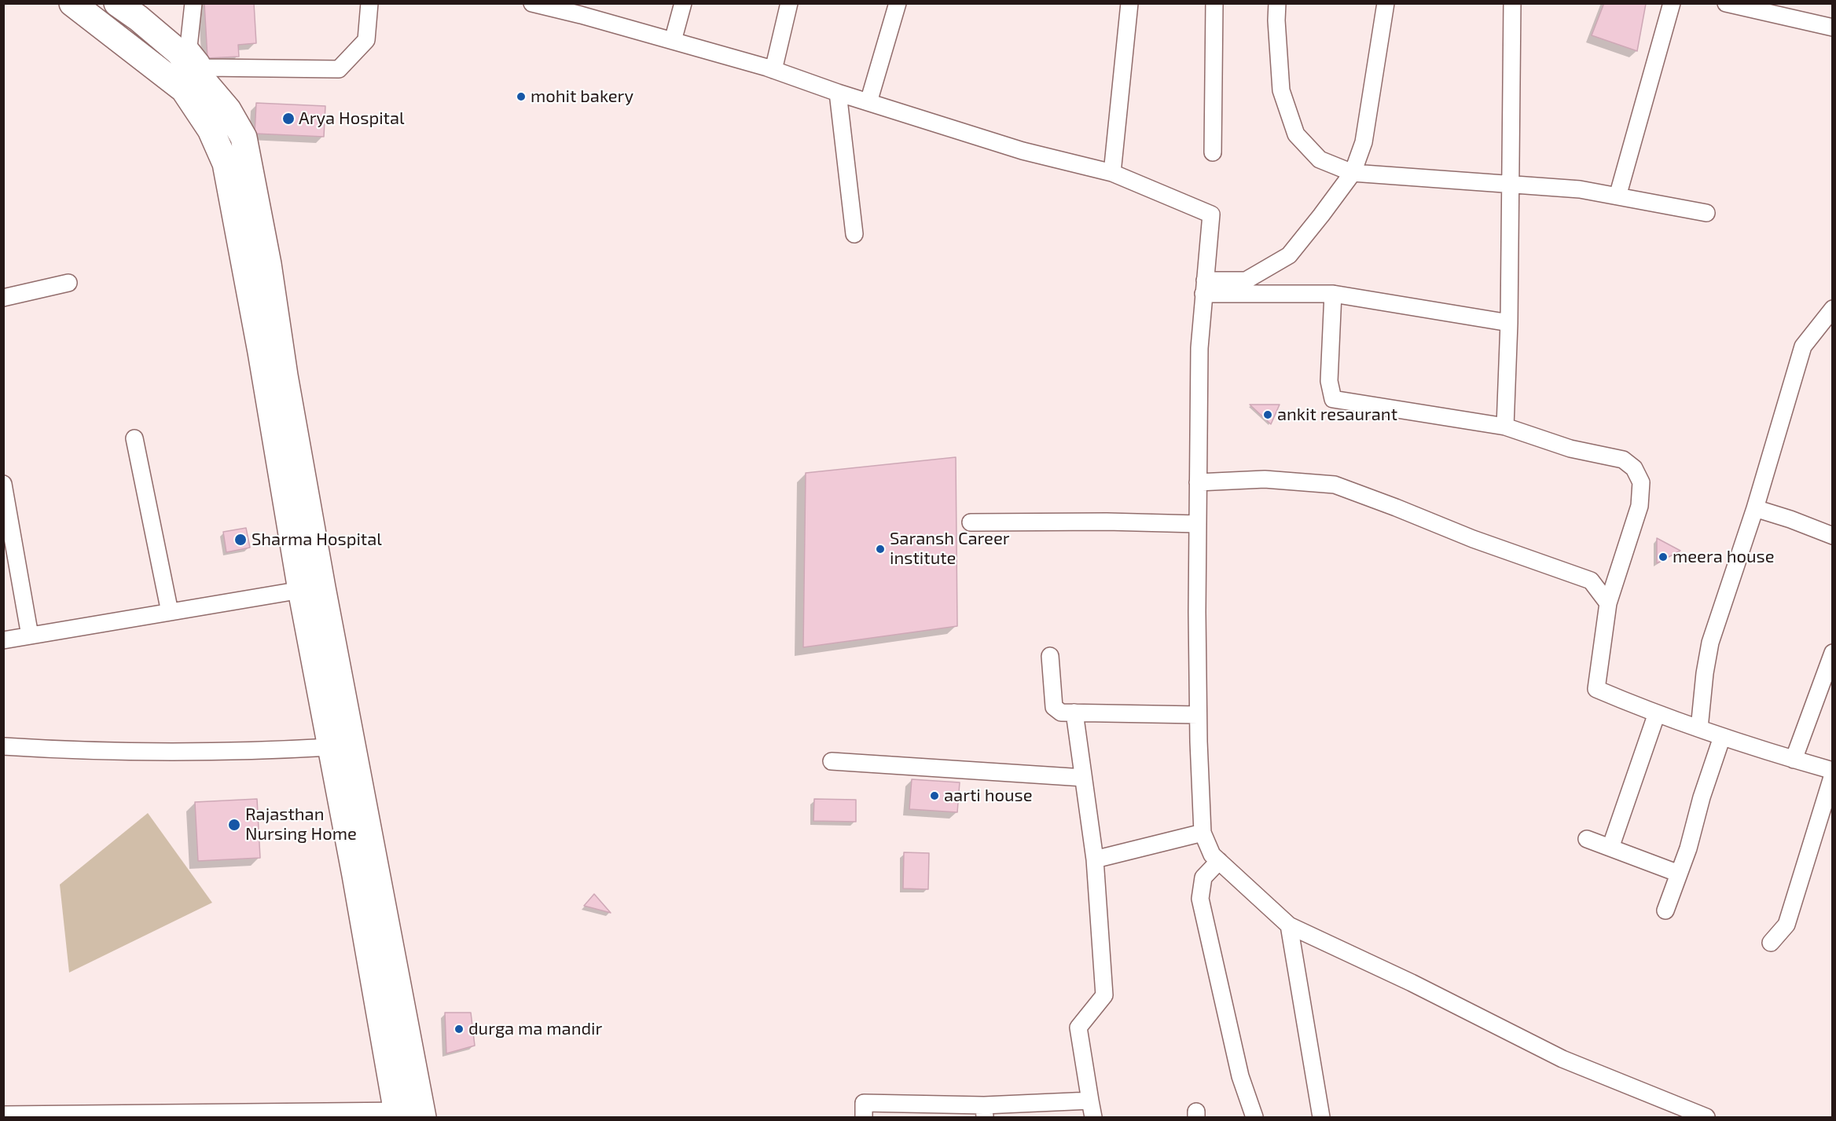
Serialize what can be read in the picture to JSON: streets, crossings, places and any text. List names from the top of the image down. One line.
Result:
{"places":["mohit bakery","Arya Hospital","ankit resaurant","Sharma Hospital","Saransh Career institute","meera house","aarti house","Rajasthan Nursing Home","durga ma mandir"]}
